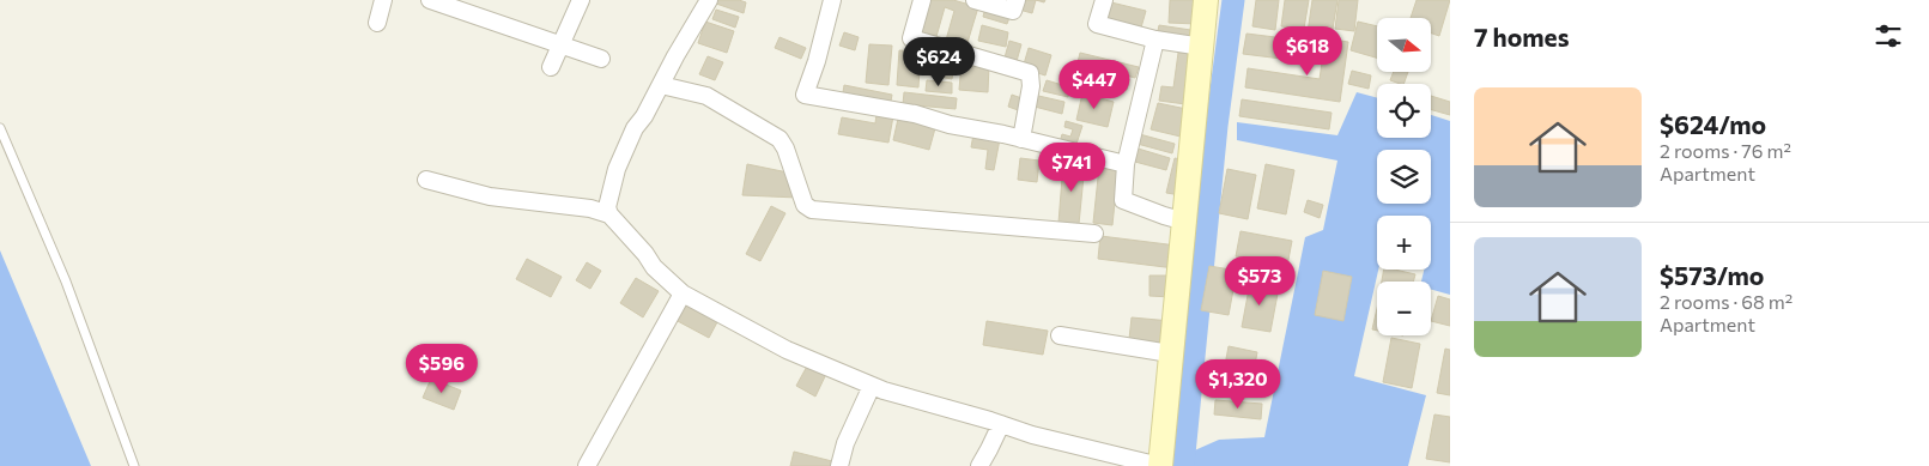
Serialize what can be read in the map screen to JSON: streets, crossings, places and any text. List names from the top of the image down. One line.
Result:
{"north":"right","page":{"heading":"7 homes","map_buttons":["+","−"],"price":["$618","$624","$447","$741","$573","$596","$1,320"],"list":[{"name":"$624/mo","note":"2 rooms · 76 m² · Apartment"},{"name":"$573/mo","note":"2 rooms · 68 m² · Apartment"}]}}
